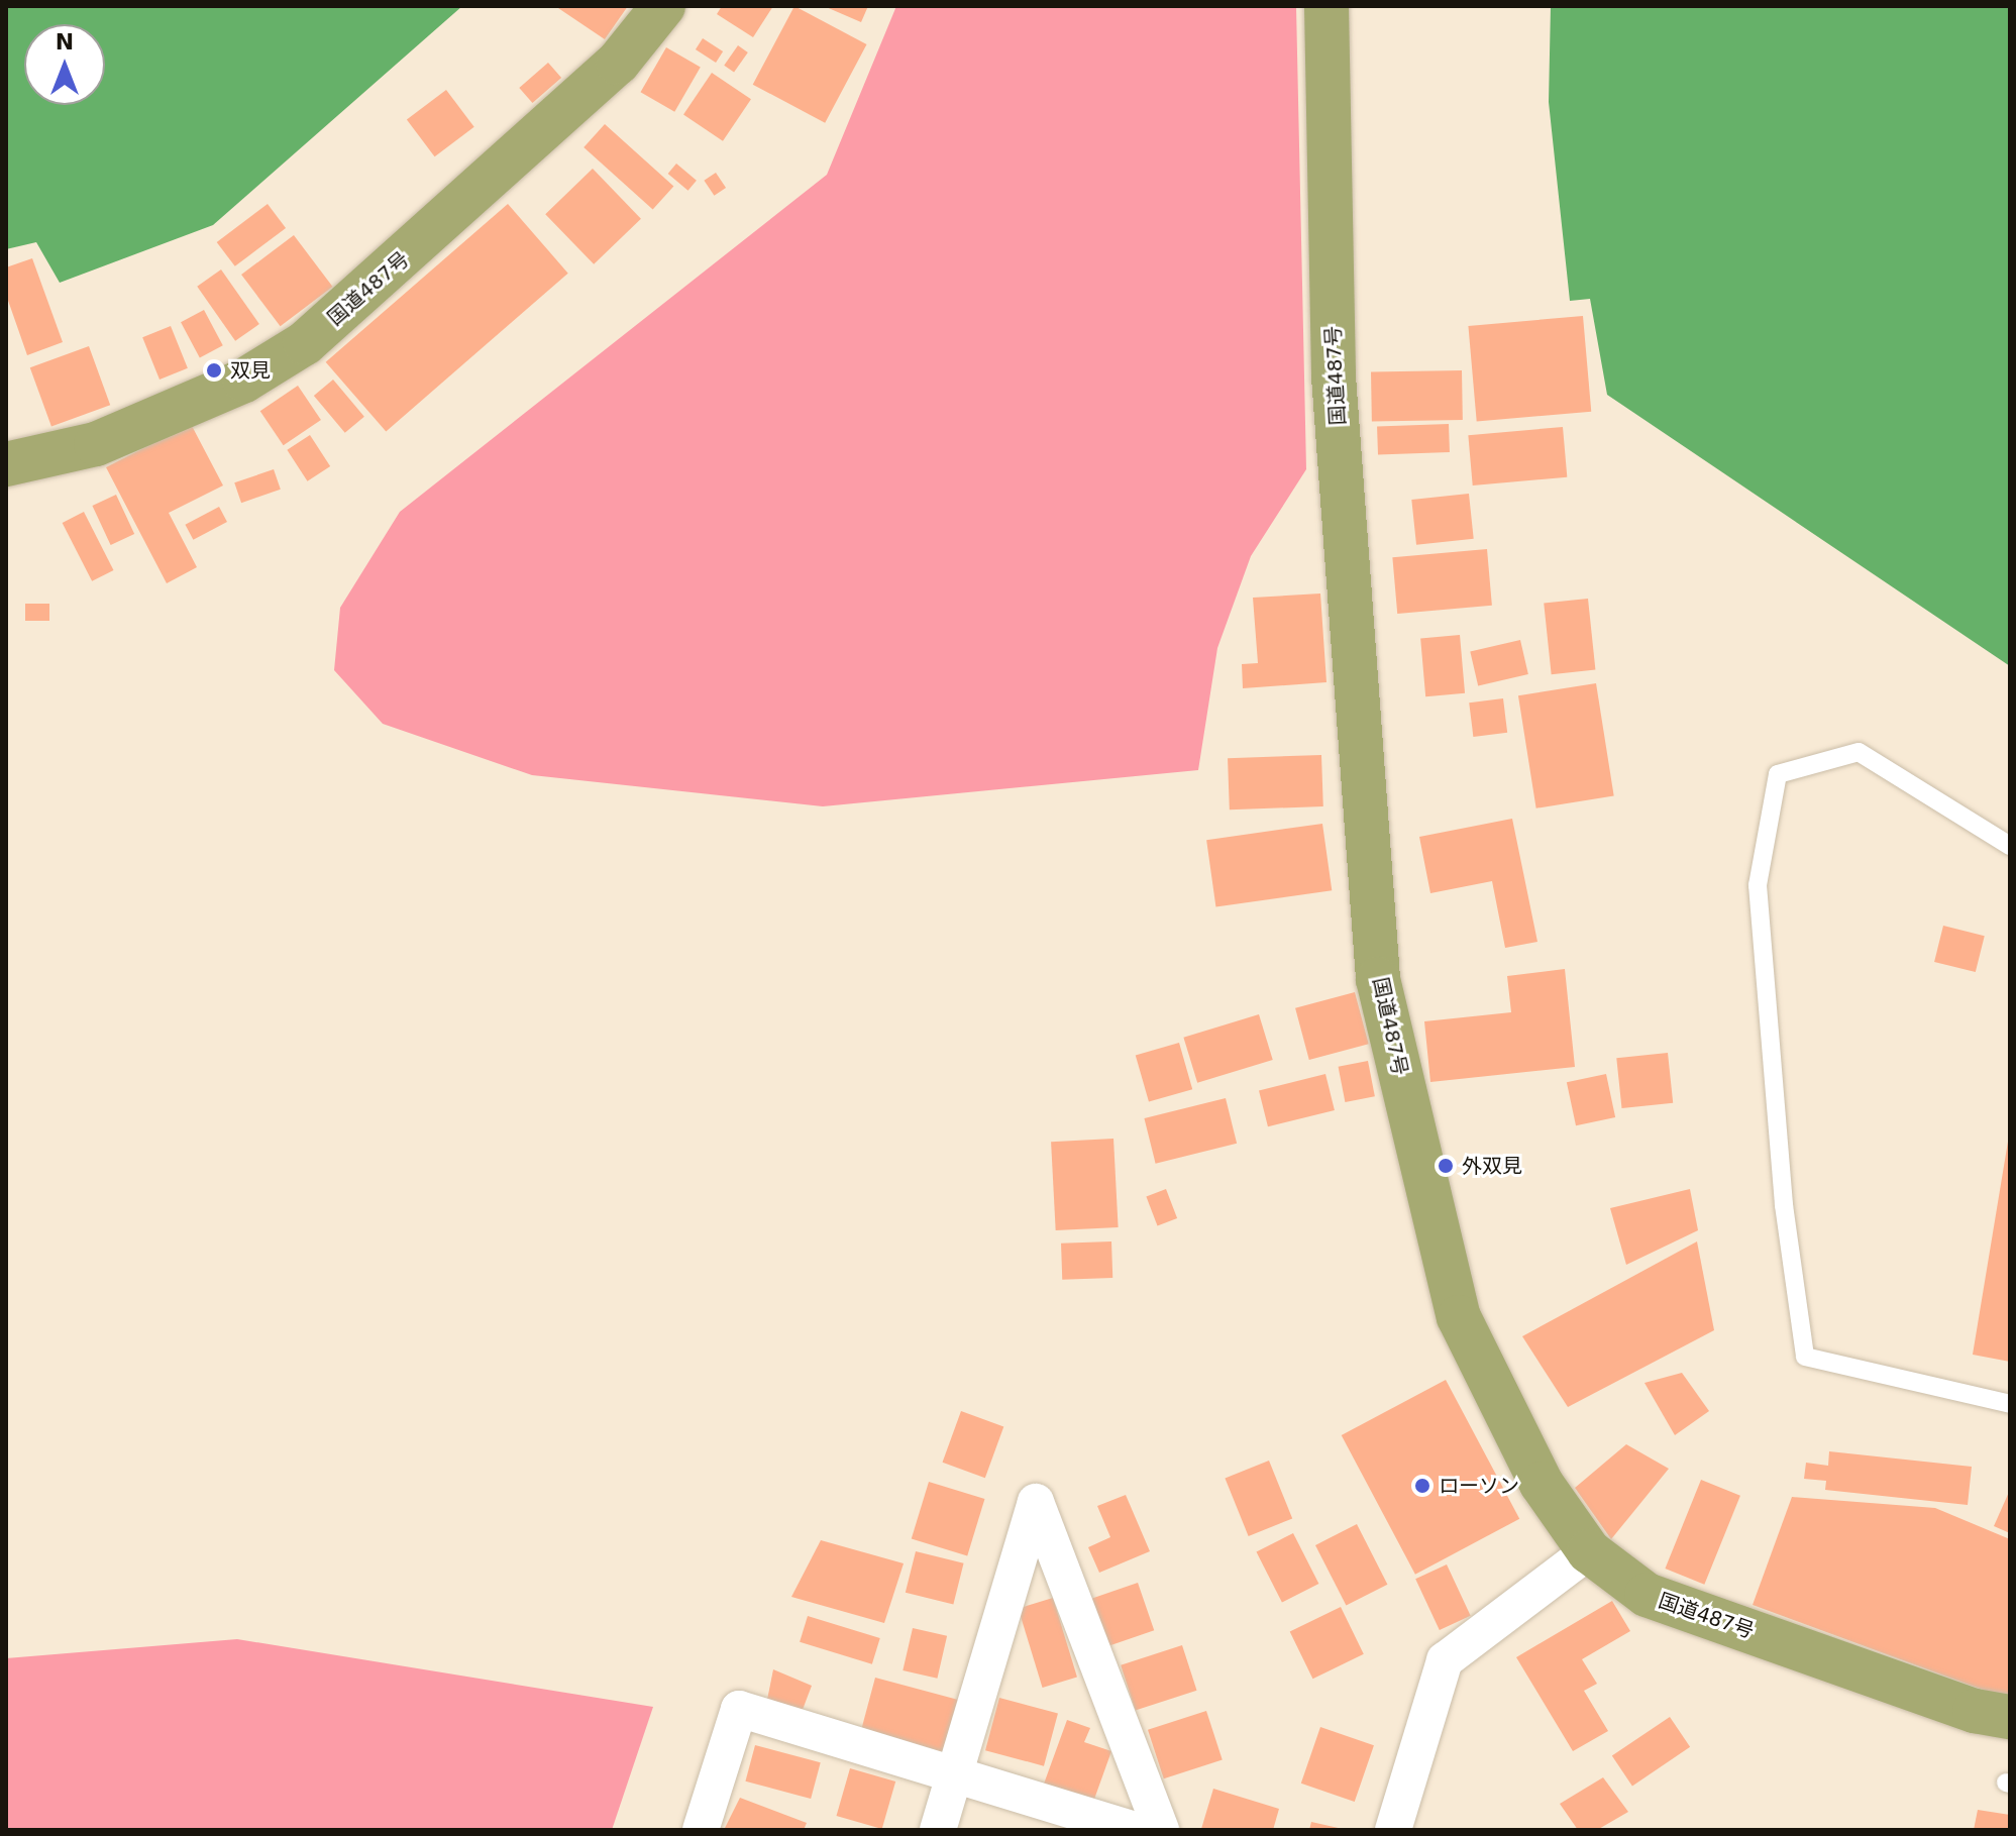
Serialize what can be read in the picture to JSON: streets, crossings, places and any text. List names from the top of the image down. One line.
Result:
{"streets":{"highway":["国道487号"]},"places":["双見","外双見","ローソン"],"north":"top"}
